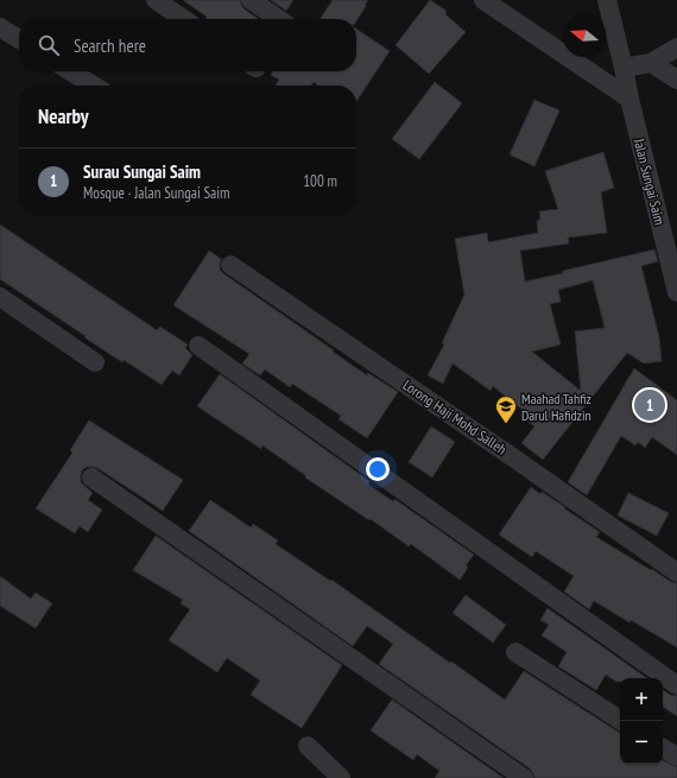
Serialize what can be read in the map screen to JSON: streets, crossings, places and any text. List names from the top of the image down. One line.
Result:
{"streets":{"street":["Jalan Sungai Saim","Lorong Haji Mohd Salleh"]},"places":{"school or university":["Maahad Tahfiz Darul Hafidzin"]},"north":"left","page":{"search":"Search here","heading":"Nearby","list":[{"mark":"1","name":"Surau Sungai Saim","note":"Mosque · Jalan Sungai Saim","value":"100 m"}],"pins":"1","map_buttons":["+","−"]}}
